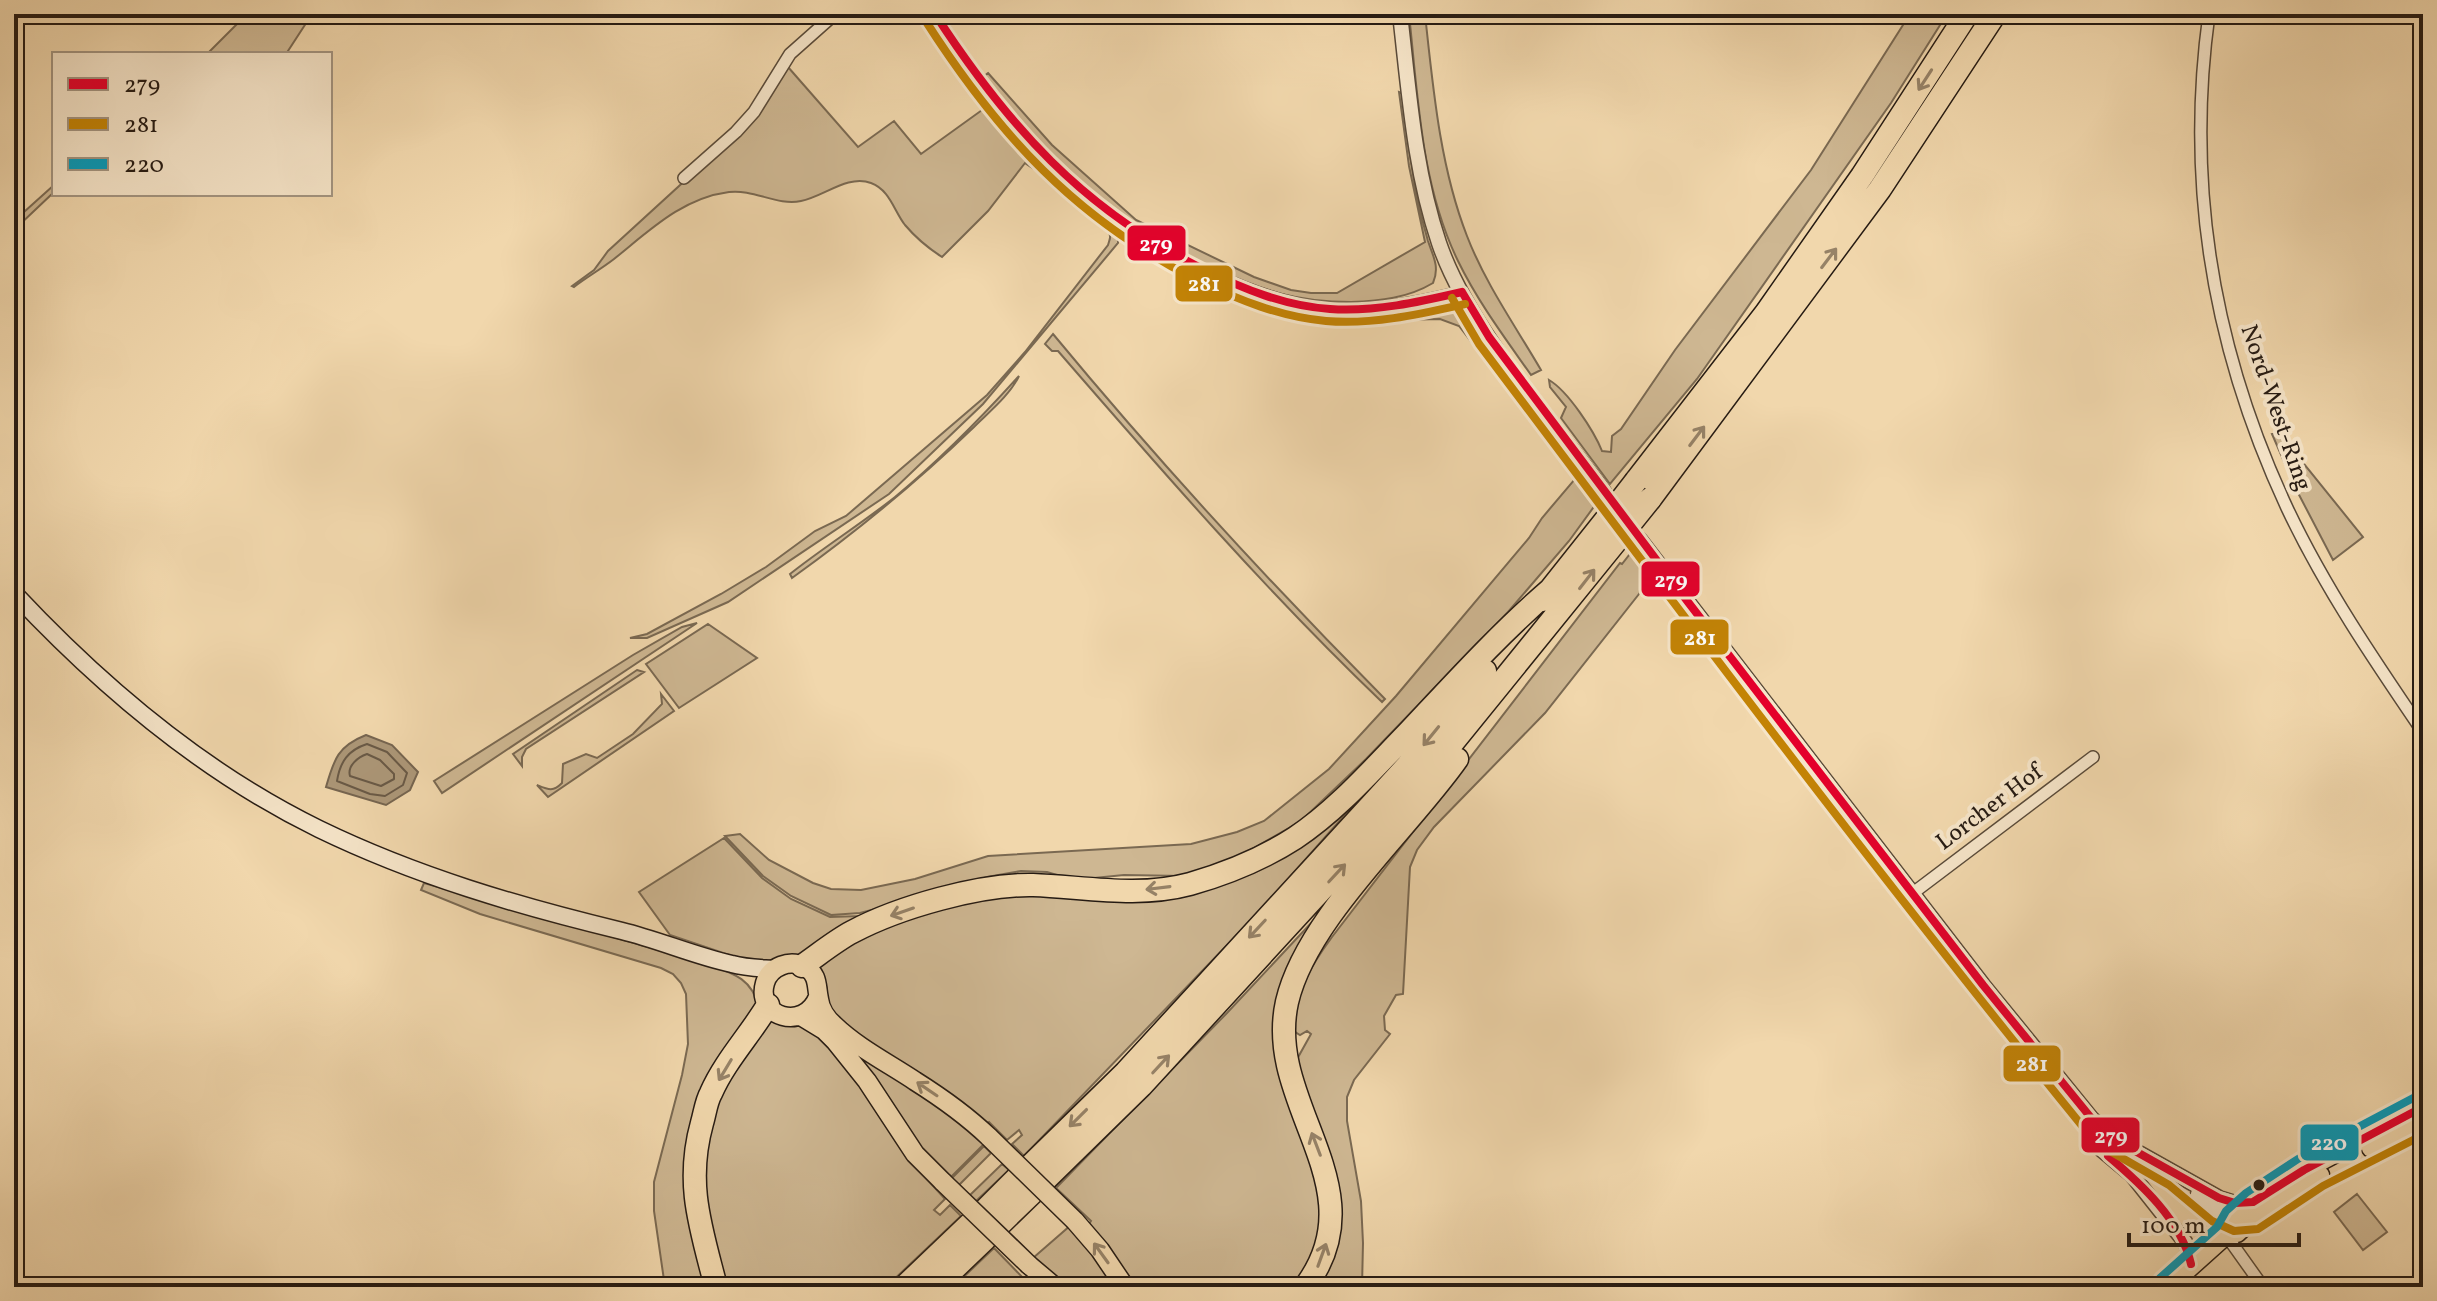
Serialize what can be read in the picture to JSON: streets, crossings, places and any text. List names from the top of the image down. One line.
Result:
{"streets":{"street":["Nord-West-Ring","Lorcher Hof"]},"lines":["transit line 279","transit line 281","transit line 220"],"legend":["279","281","220"],"scale_bar":"100 m"}
